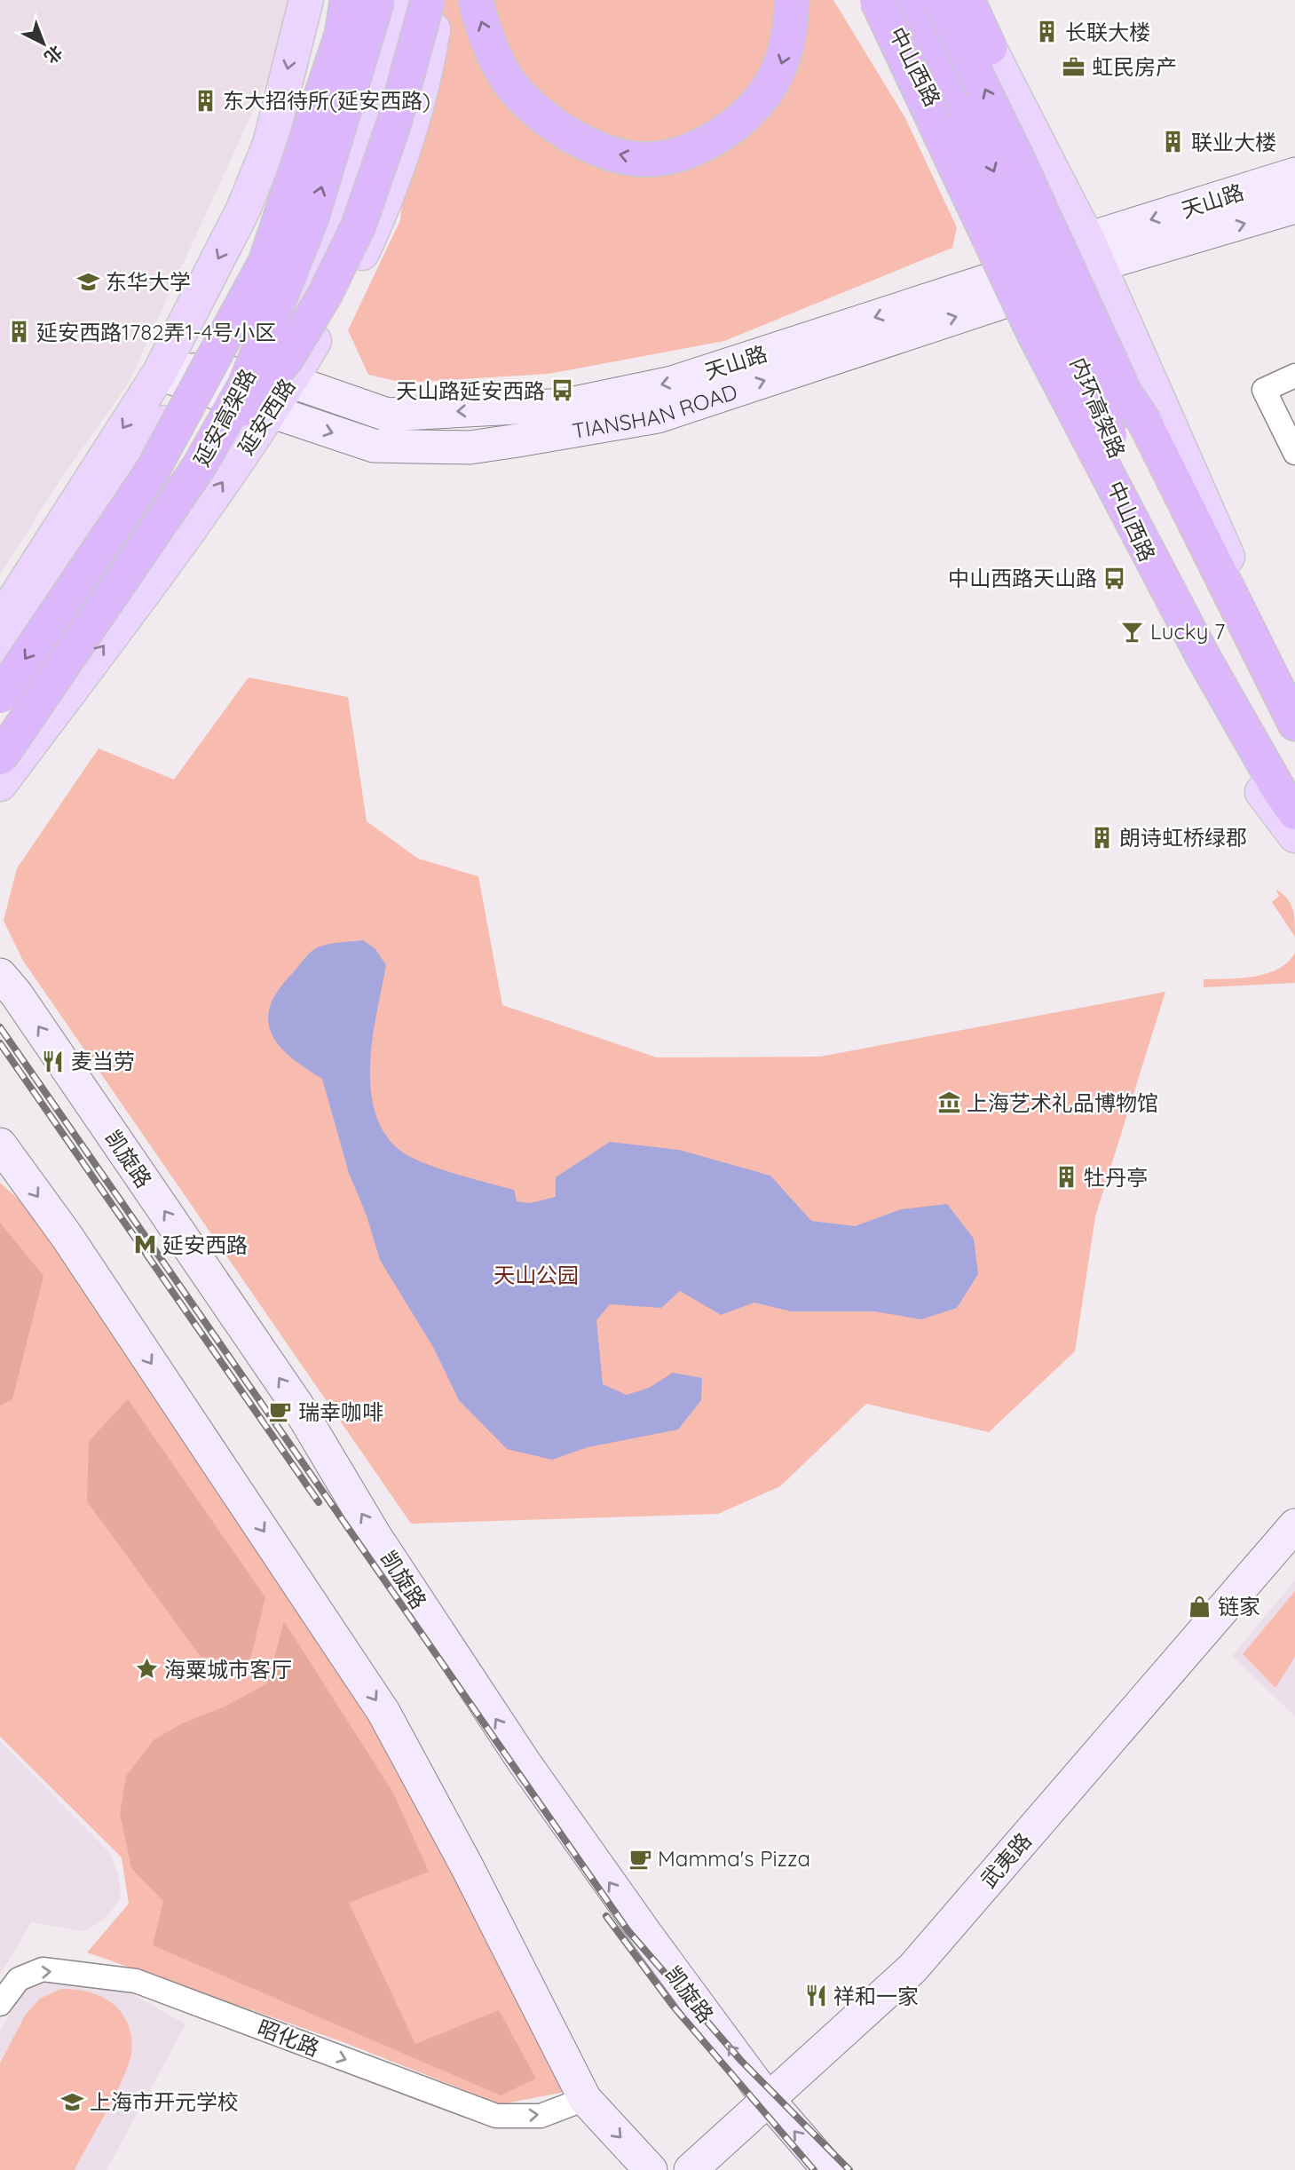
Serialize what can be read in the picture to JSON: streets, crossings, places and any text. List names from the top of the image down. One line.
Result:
{"streets":{"highway":["内环高架路","延安高架路"],"main road":["中山西路","延安西路"],"street":["天山路","TIANSHAN ROAD","凯旋路","武夷路","昭化路"]},"crossings":[["中山西路","天山路"],["中山西路","TIANSHAN ROAD"],["天山路","TIANSHAN ROAD"],["天山路","延安西路"],["TIANSHAN ROAD","延安西路"],["凯旋路","武夷路"]],"one_way":["TIANSHAN ROAD","昭化路"],"parks":["天山公园"],"places":{"building":["长联大楼","东大招待所(延安西路)","联业大楼","延安西路1782弄1-4号小区","朗诗虹桥绿郡","牡丹亭"],"office":["虹民房产"],"school or university":["东华大学","上海市开元学校"],"bus stop":["天山路延安西路","中山西路天山路"],"bar":["Lucky 7"],"restaurant":["麦当劳","祥和一家"],"museum":["上海艺术礼品博物馆"],"metro station":["延安西路"],"cafe":["瑞幸咖啡","Mamma's Pizza"],"shop":["链家"],"place":["海粟城市客厅"]},"north":"bottom right"}
